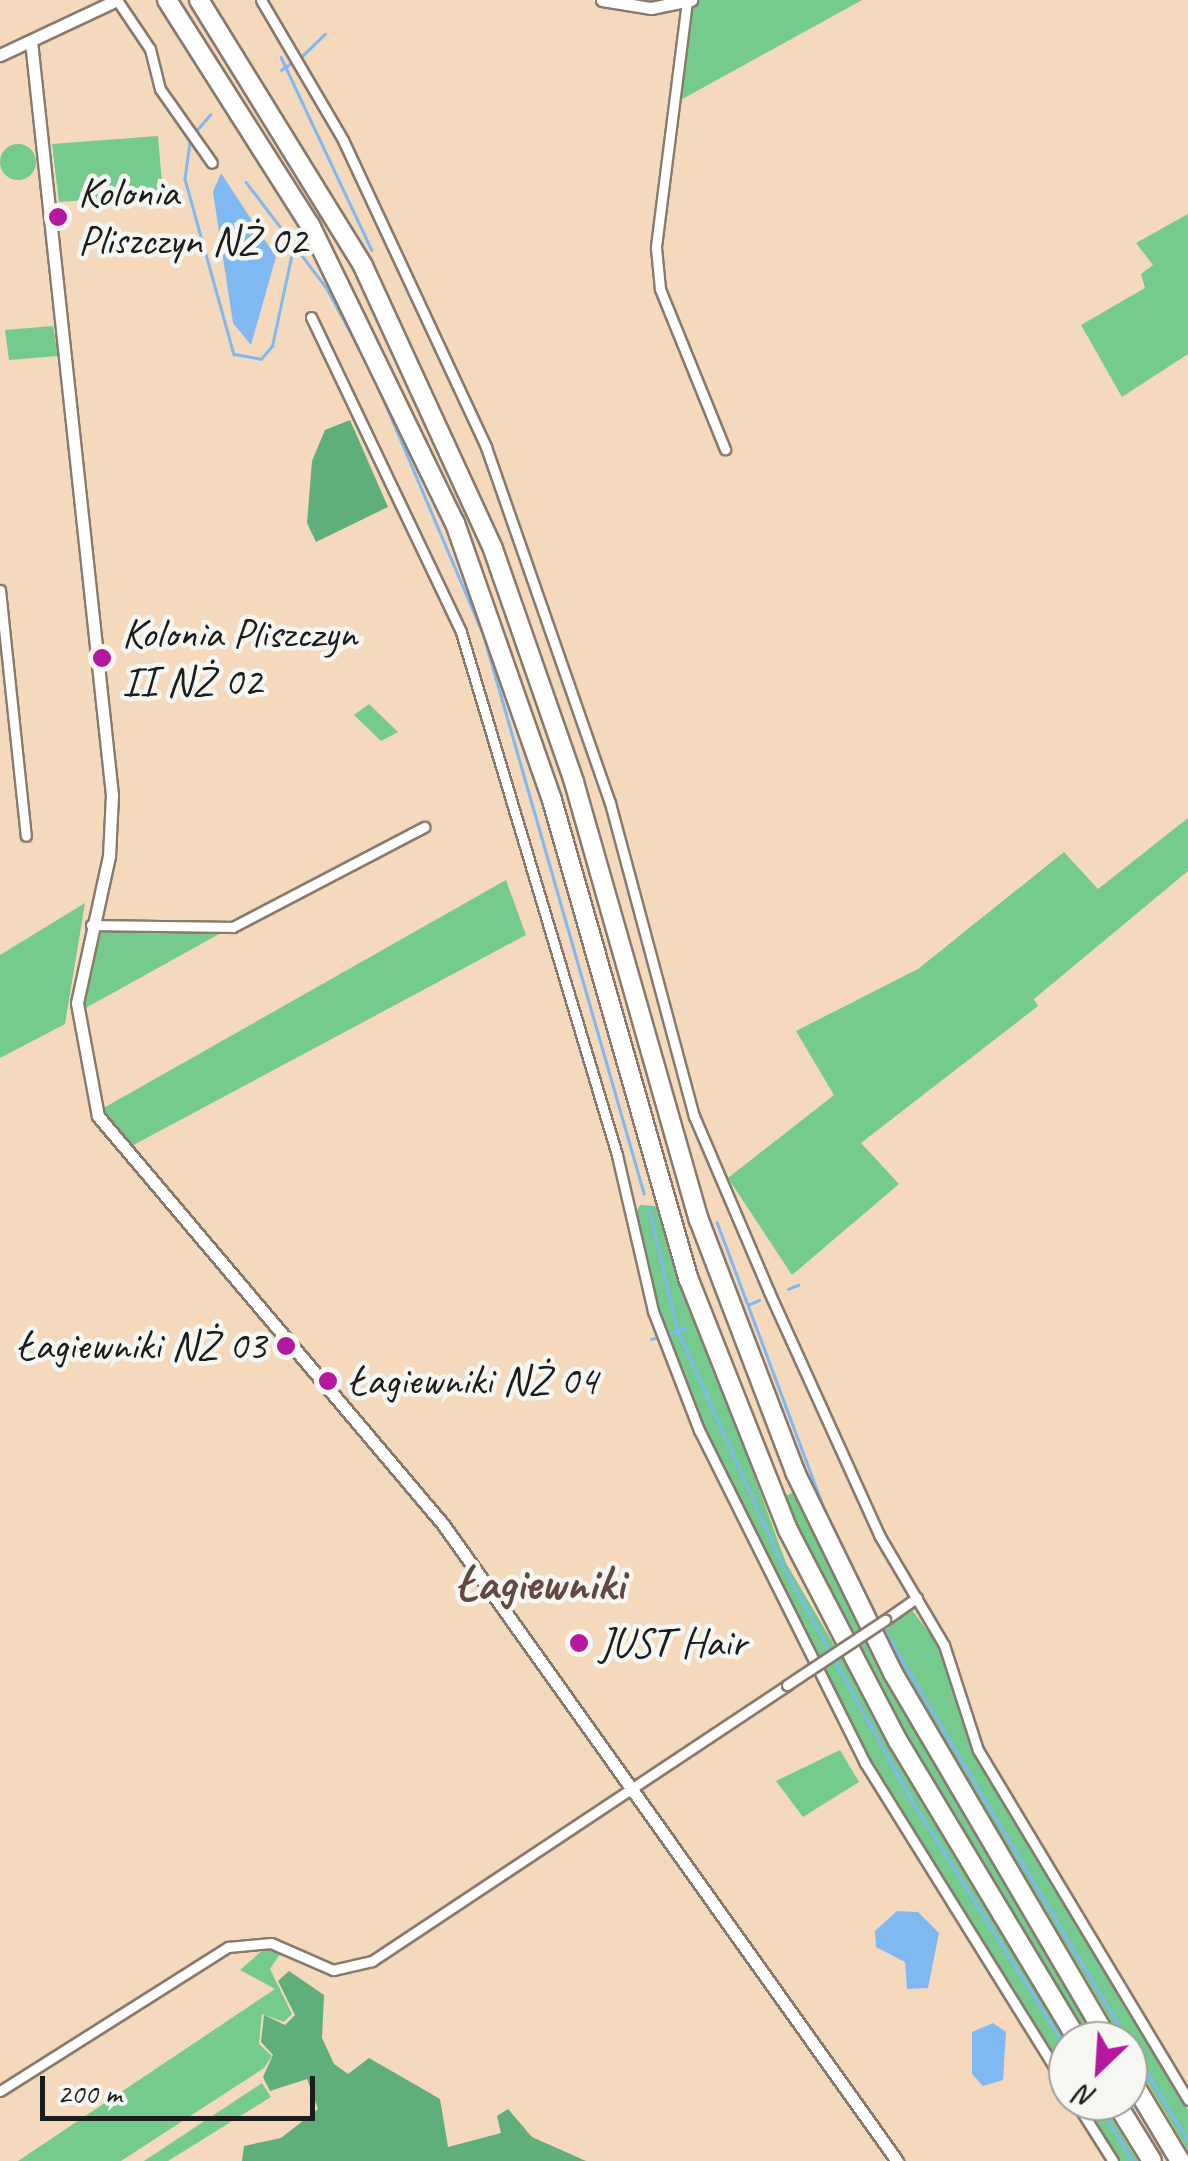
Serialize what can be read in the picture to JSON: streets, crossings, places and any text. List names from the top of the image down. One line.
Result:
{"districts":["Łagiewniki"],"places":["Kolonia Pliszczyn NŻ 02","Kolonia Pliszczyn II NŻ 02","Łagiewniki NŻ 03","Łagiewniki NŻ 04","JUST Hair"],"scale_bar":"200 m","north":"bottom left"}
